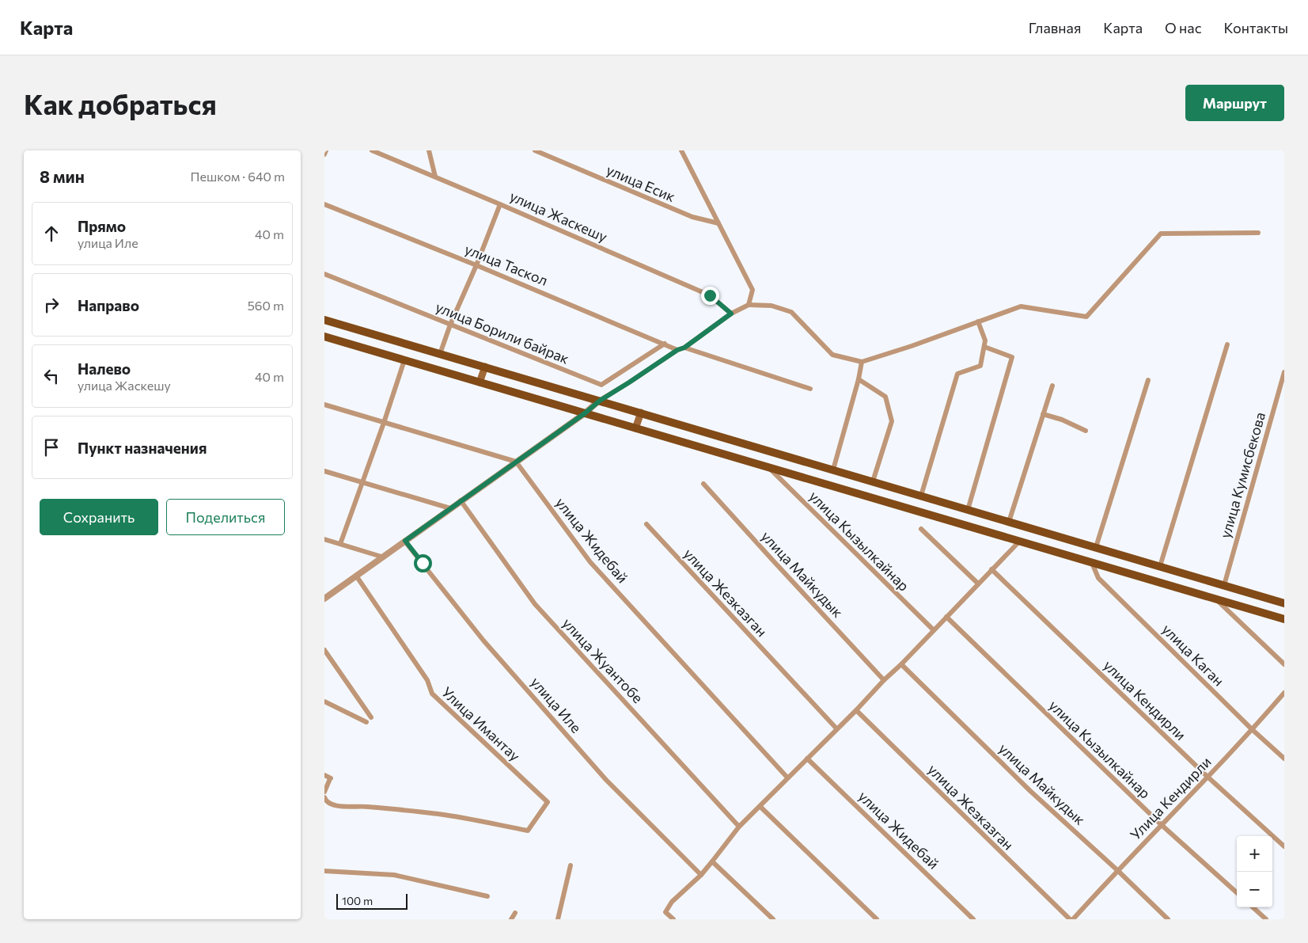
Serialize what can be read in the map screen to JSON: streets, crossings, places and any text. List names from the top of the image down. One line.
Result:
{"streets":{"street":["улица Есик","улица Жаскешу","улица Таскол","улица Борили байрак","улица Кумисбекова","улица Жидебай","улица Кызылкайнар","улица Майкудык","улица Жезказган","улица Каган","улица Жуантобе","улица Кендирли","улица Иле","Улица Имантау","Улица Кендирли"]},"crossings":[["улица Таскол","улица Борили байрак"],["улица Кызылкайнар","Улица Кендирли"],["улица Майкудык","Улица Кендирли"],["улица Каган","Улица Кендирли"],["улица Кендирли","Улица Кендирли"]],"scale_bar":"100 m","page":{"header":"Карта","nav":["Главная","Карта","О нас","Контакты"],"buttons":["Маршрут",["Сохранить","Поделиться"]],"title":"Как добраться","heading":["8 мин","Пешком · 640 m"],"list":[["Прямо","улица Иле","40 m"],["Направо","560 m"],["Налево","улица Жаскешу","40 m"],"Пункт назначения"],"map_buttons":["+","−"],"scale":"100 m"}}
